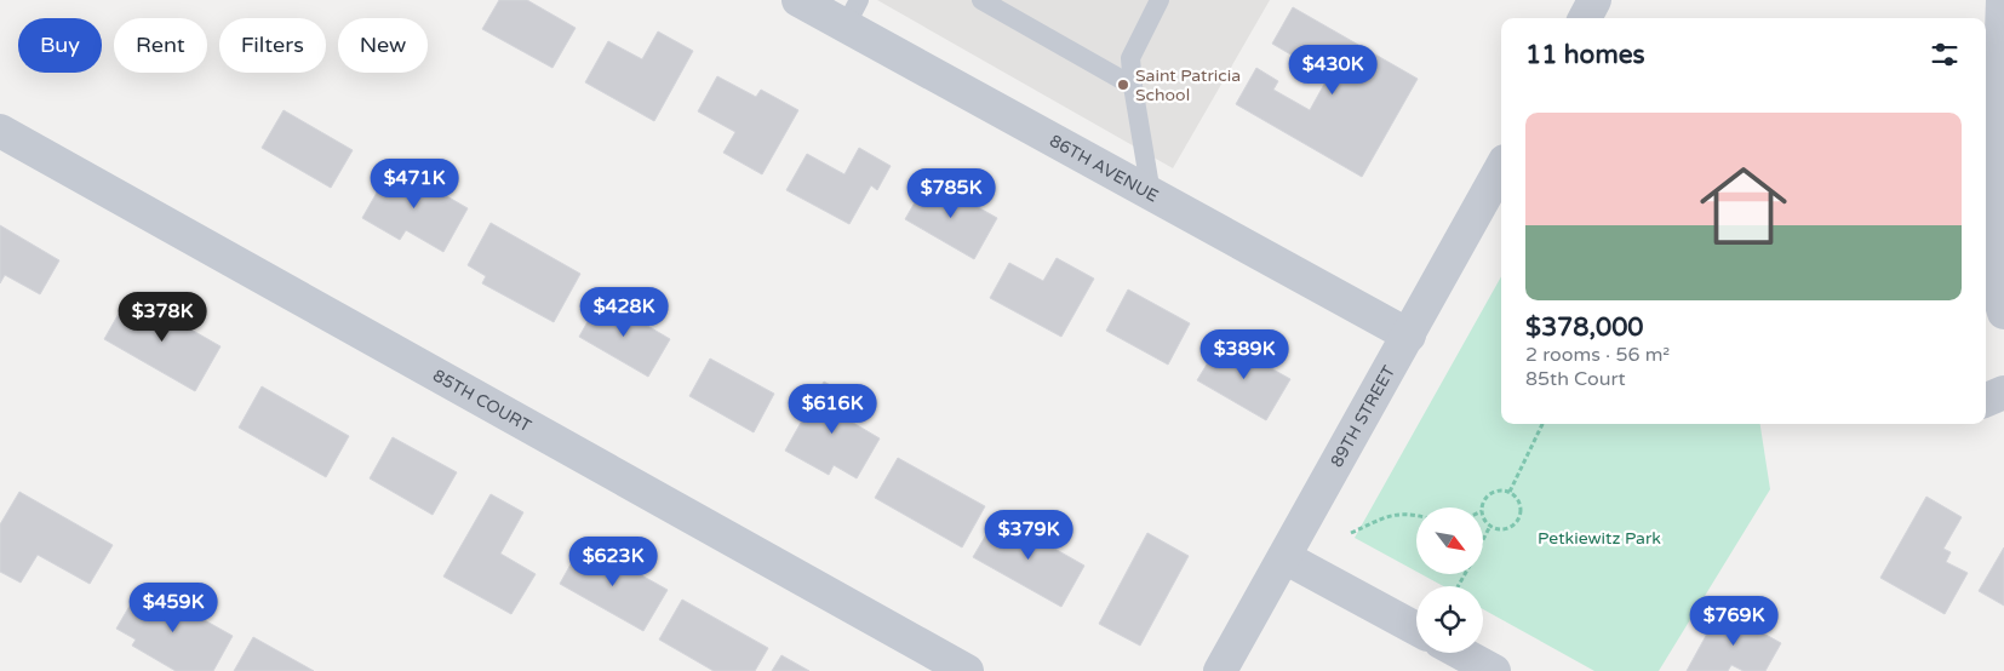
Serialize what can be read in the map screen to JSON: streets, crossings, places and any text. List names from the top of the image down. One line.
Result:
{"streets":{"street":["86TH AVENUE","85TH COURT","89TH STREET"]},"crossings":[["86TH AVENUE","89TH STREET"]],"parks":["Petkiewitz Park"],"places":["Saint Patricia School"],"north":"bottom right","page":{"chip":["Buy","Rent","Filters","New"],"heading":"11 homes","price":["$430K","$471K","$785K","$428K","$378K","$389K","$616K","$379K","$623K","$459K","$769K"],"list":[{"name":"$378,000","note":"2 rooms · 56 m² · 85th Court"}]}}
